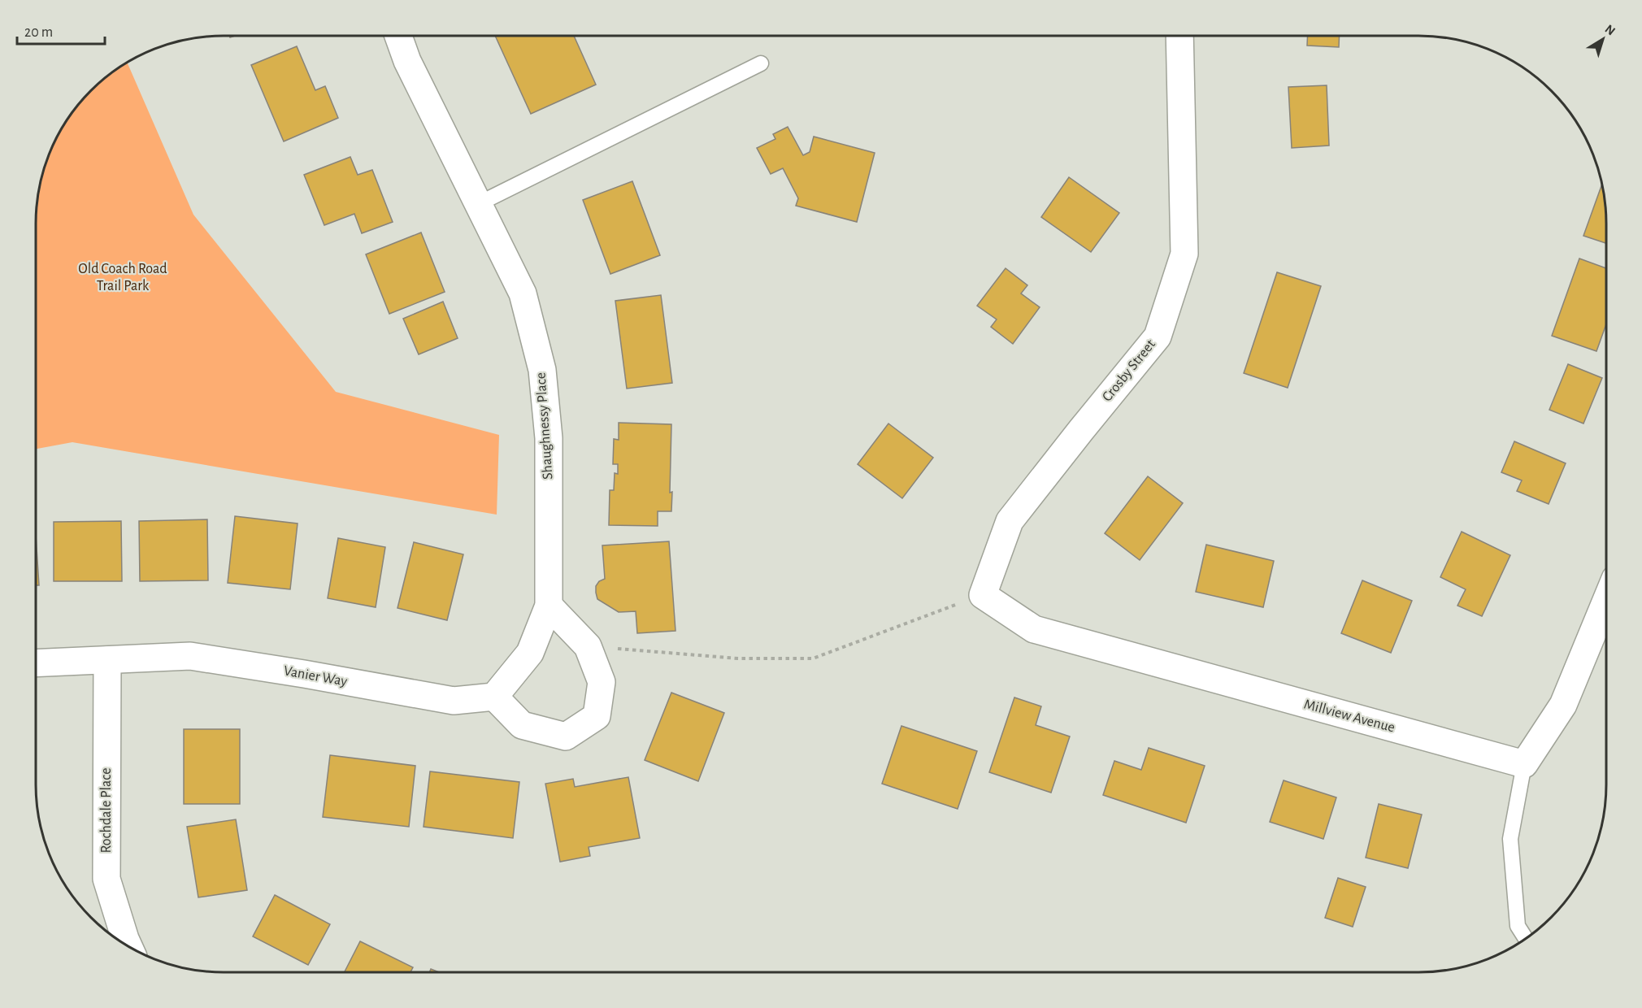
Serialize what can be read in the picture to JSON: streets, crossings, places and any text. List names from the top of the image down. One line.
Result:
{"streets":{"street":["Crosby Street","Shaughnessy Place","Vanier Way","Millview Avenue","Rochdale Place"]},"crossings":[["Crosby Street","Millview Avenue"],["Vanier Way","Rochdale Place"]],"parks":["Old Coach Road Trail Park"],"scale_bar":"20 m","north":"top right"}
